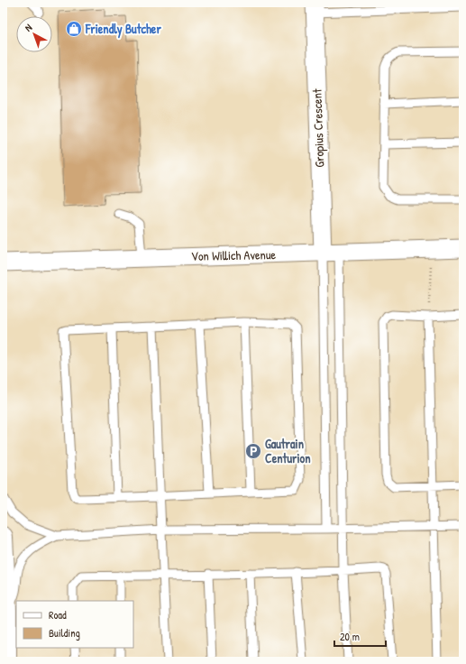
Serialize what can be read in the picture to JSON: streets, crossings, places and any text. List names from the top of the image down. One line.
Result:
{"streets":{"street":["Gropius Crescent","Von Willich Avenue"]},"crossings":[["Gropius Crescent","Von Willich Avenue"]],"places":{"shop":["Friendly Butcher"],"parking":["Gautrain Centurion"]},"legend":["Road","Building"],"scale_bar":"20 m","north":"top left"}
